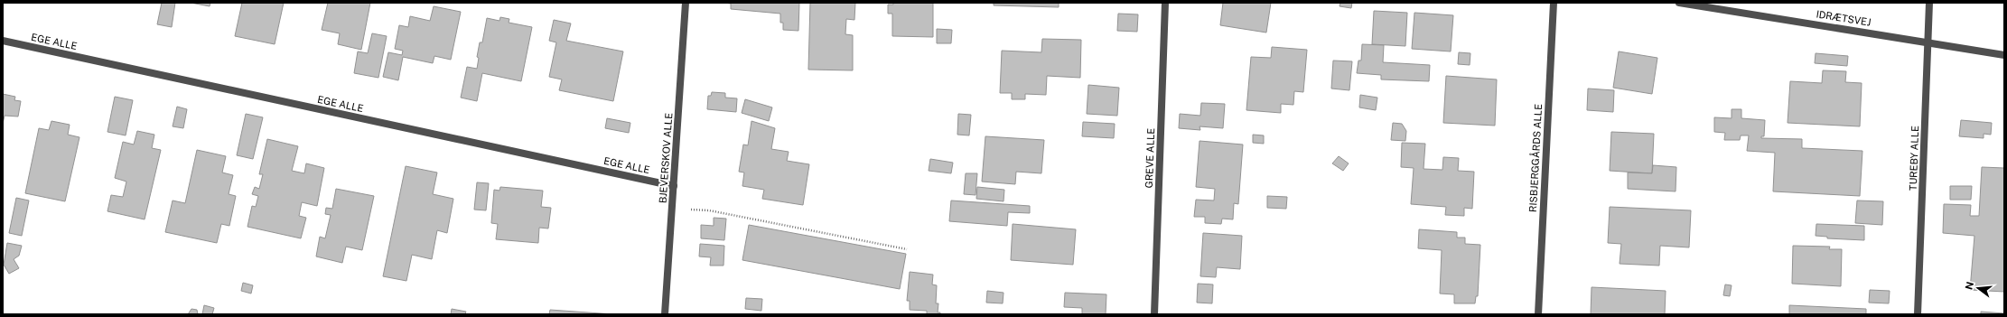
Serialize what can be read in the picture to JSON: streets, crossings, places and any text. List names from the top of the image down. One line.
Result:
{"streets":{"street":["IDRÆTSVEJ","EGE ALLE","BJEVERSKOV ALLE","GREVE ALLE","RISBJERGGÅRDS ALLE","TUREBY ALLE"]},"crossings":[["IDRÆTSVEJ","TUREBY ALLE"],["EGE ALLE","BJEVERSKOV ALLE"]],"north":"left"}
